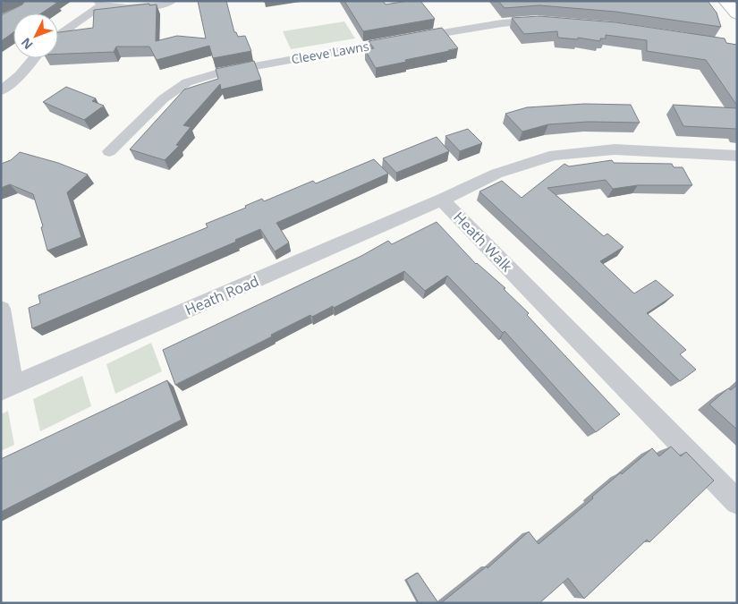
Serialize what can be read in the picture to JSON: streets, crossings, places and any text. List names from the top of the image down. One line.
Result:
{"streets":{"street":["Cleeve Lawns","Heath Walk","Heath Road"]},"crossings":[["Heath Walk","Heath Road"]],"north":"bottom left"}
